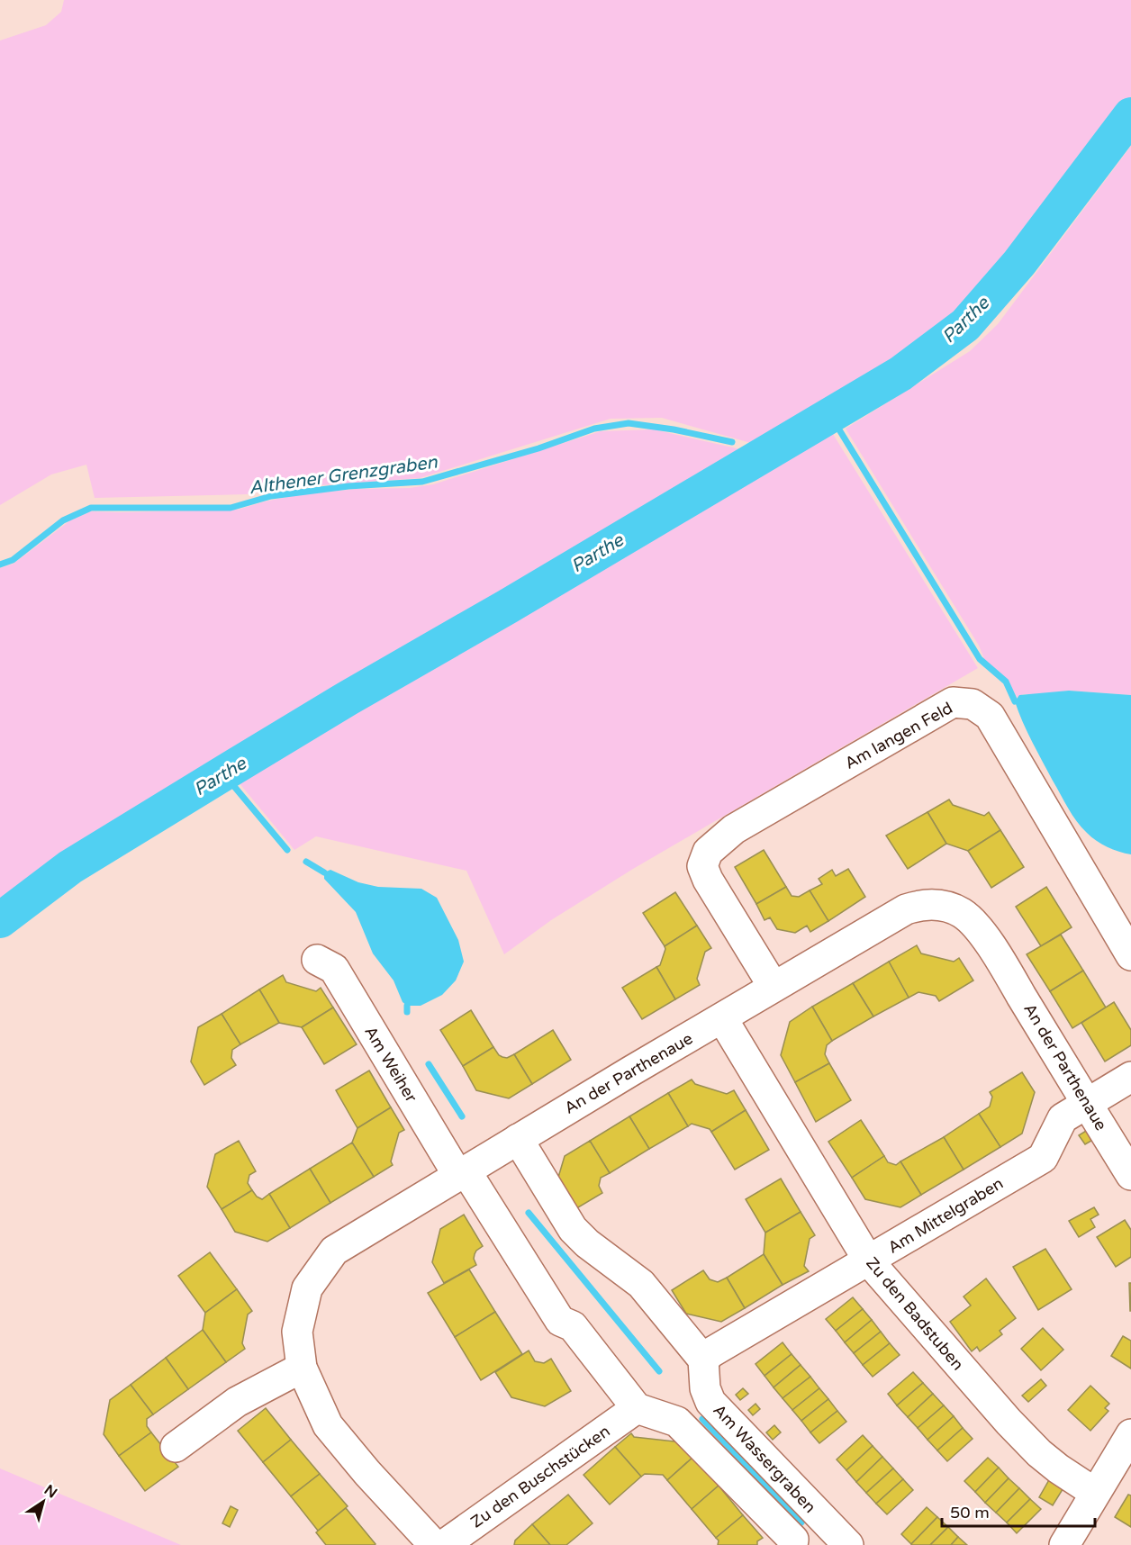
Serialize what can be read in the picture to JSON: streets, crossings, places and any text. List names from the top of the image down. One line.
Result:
{"streets":{"street":["Am langen Feld","Am Weiher","An der Parthenaue","Am Mittelgraben","Zu den Badstuben","Am Wassergraben","Zu den Buschstücken"]},"crossings":[["Am langen Feld","An der Parthenaue"],["Am Weiher","An der Parthenaue"],["An der Parthenaue","Am Mittelgraben"],["An der Parthenaue","Zu den Badstuben"],["Am Mittelgraben","Zu den Badstuben"],["Am Mittelgraben","Am Wassergraben"],["Am Wassergraben","Zu den Buschstücken"]],"water":["Parthe","Althener Grenzgraben"],"scale_bar":"50 m","north":"top right"}
